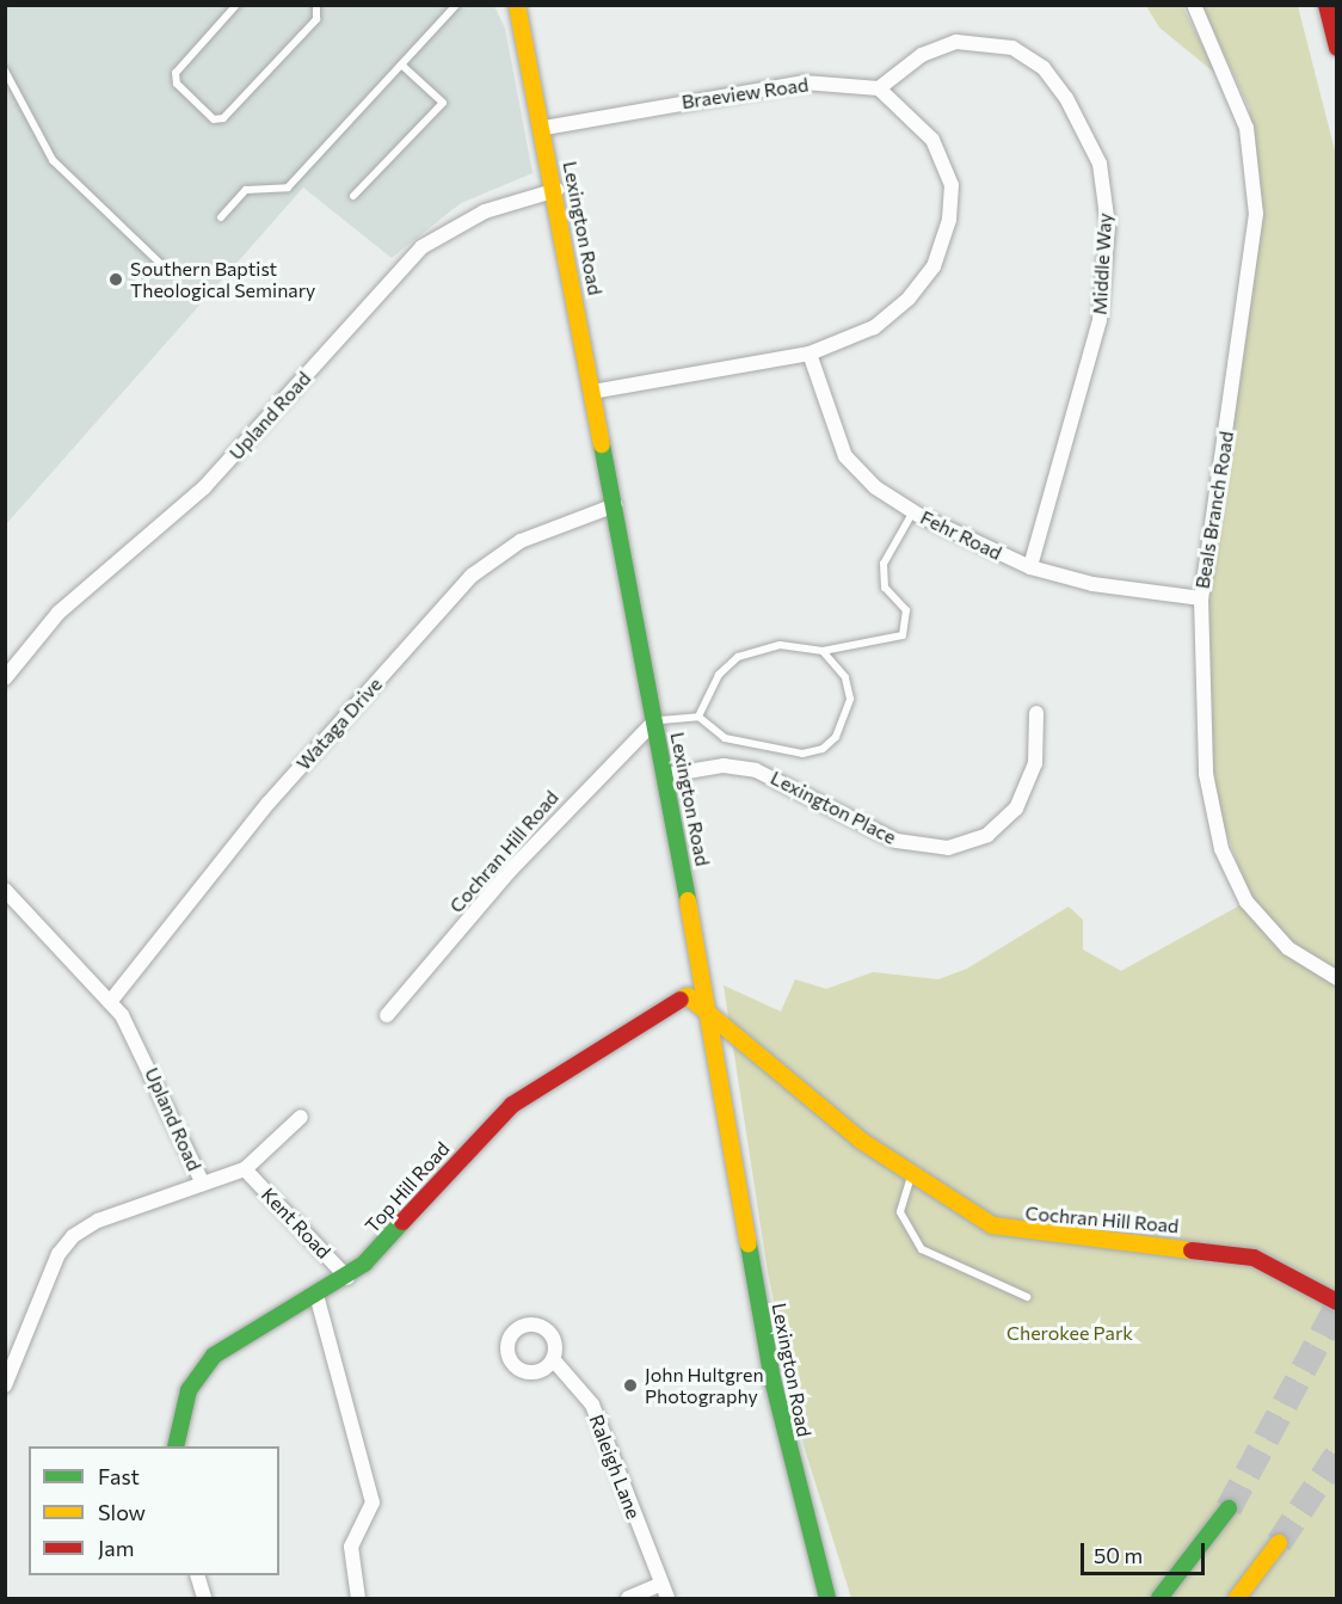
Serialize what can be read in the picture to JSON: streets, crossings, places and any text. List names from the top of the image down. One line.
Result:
{"streets":{"main road":["Lexington Road","Cochran Hill Road","Top Hill Road"],"street":["Braeview Road","Middle Way","Upland Road","Beals Branch Road","Fehr Road","Wataga Drive","Lexington Place","Kent Road","Raleigh Lane"]},"crossings":[["Braeview Road","Lexington Road"],["Braeview Road","Middle Way"],["Lexington Road","Upland Road"],["Lexington Road","Wataga Drive"],["Lexington Road","Lexington Place"],["Lexington Road","Cochran Hill Road"],["Lexington Road","Top Hill Road"],["Middle Way","Fehr Road"],["Upland Road","Wataga Drive"],["Beals Branch Road","Fehr Road"],["Cochran Hill Road","Top Hill Road"],["Top Hill Road","Kent Road"]],"parks":["Cherokee Park"],"places":["Southern Baptist Theological Seminary","John Hultgren Photography"],"legend":["Fast","Slow","Jam"],"scale_bar":"50 m"}
